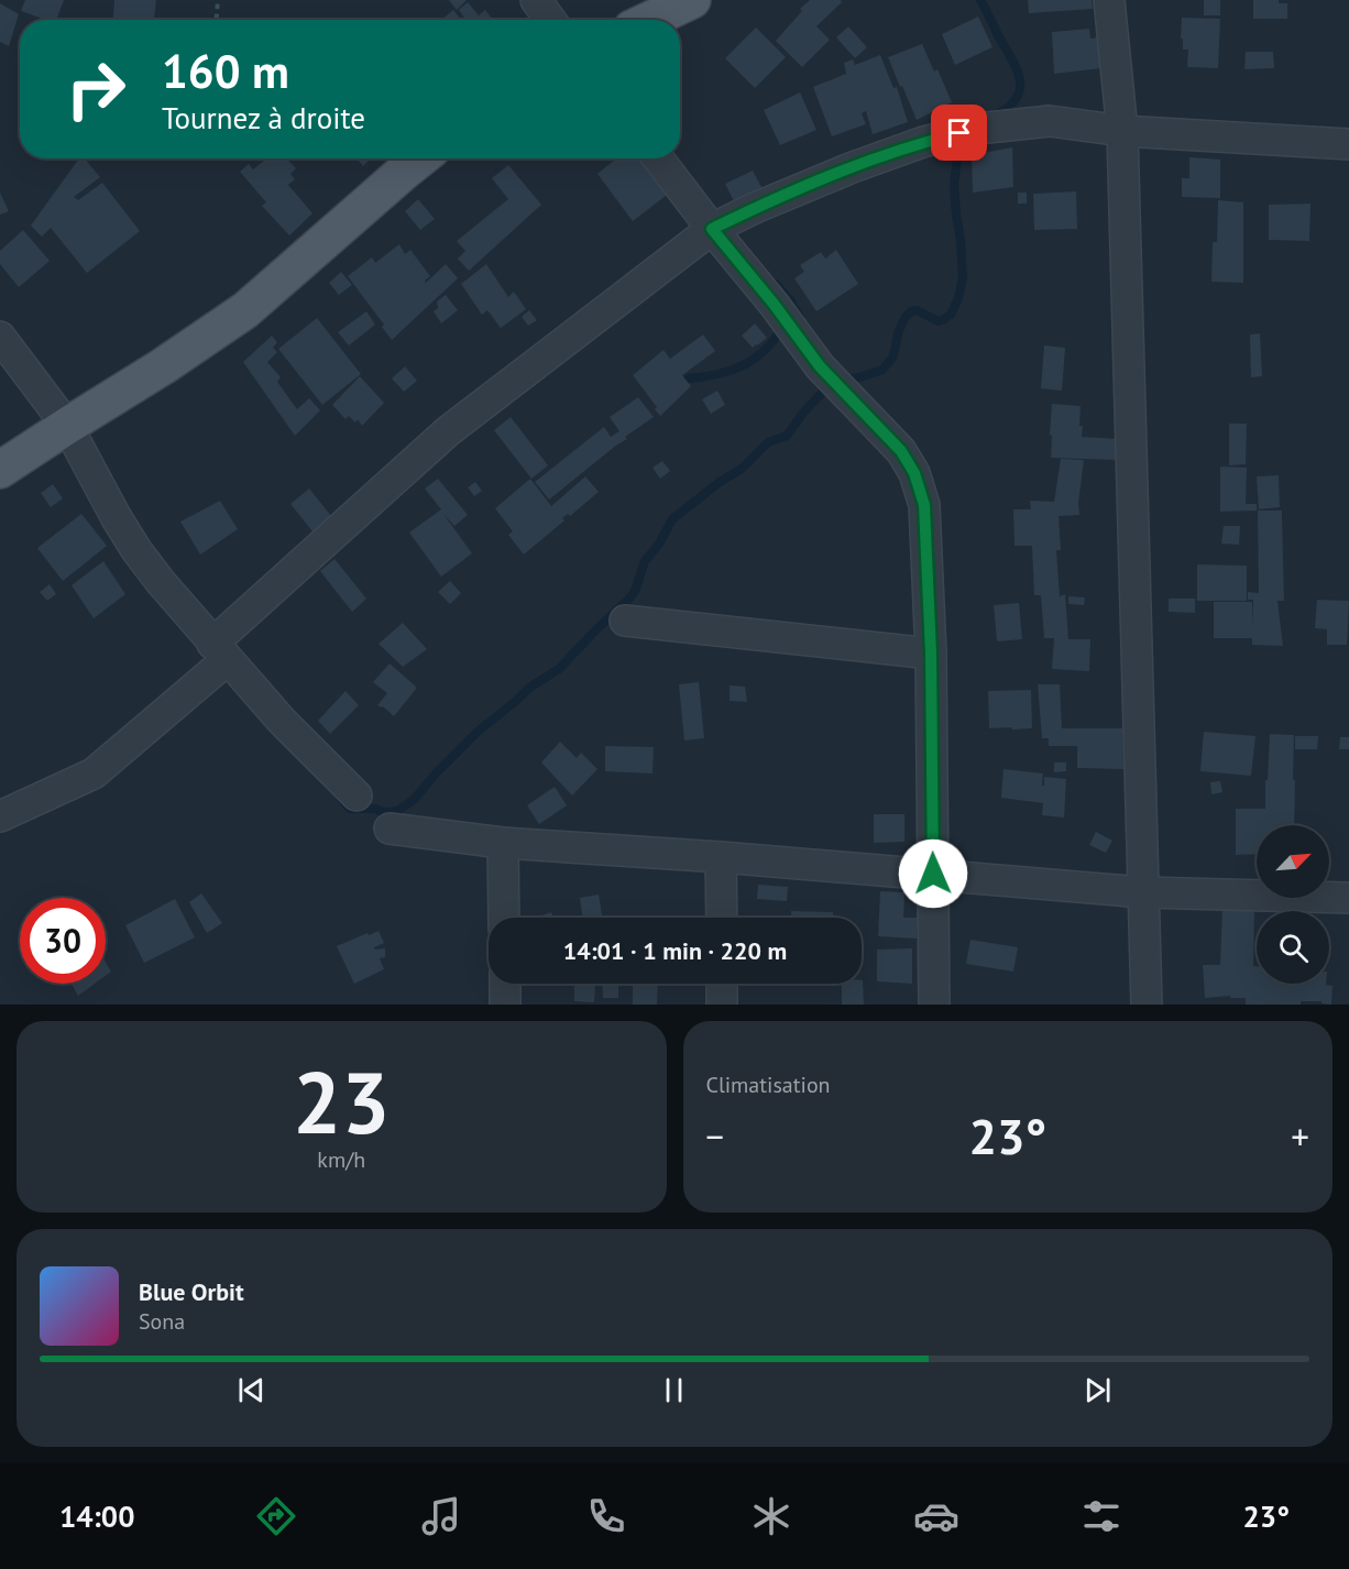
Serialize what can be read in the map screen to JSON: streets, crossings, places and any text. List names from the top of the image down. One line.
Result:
{"north":"top right","page":{"turn":["160 m","Tournez à droite"],"limit":"30","trip":"14:01 · 1 min · 220 m","tile":[["23","km/h"],"Climatisation"],"heat":["−","23°","+"],"song":["Blue Orbit","Sona"],"tabs":["14:00","23°"]}}
